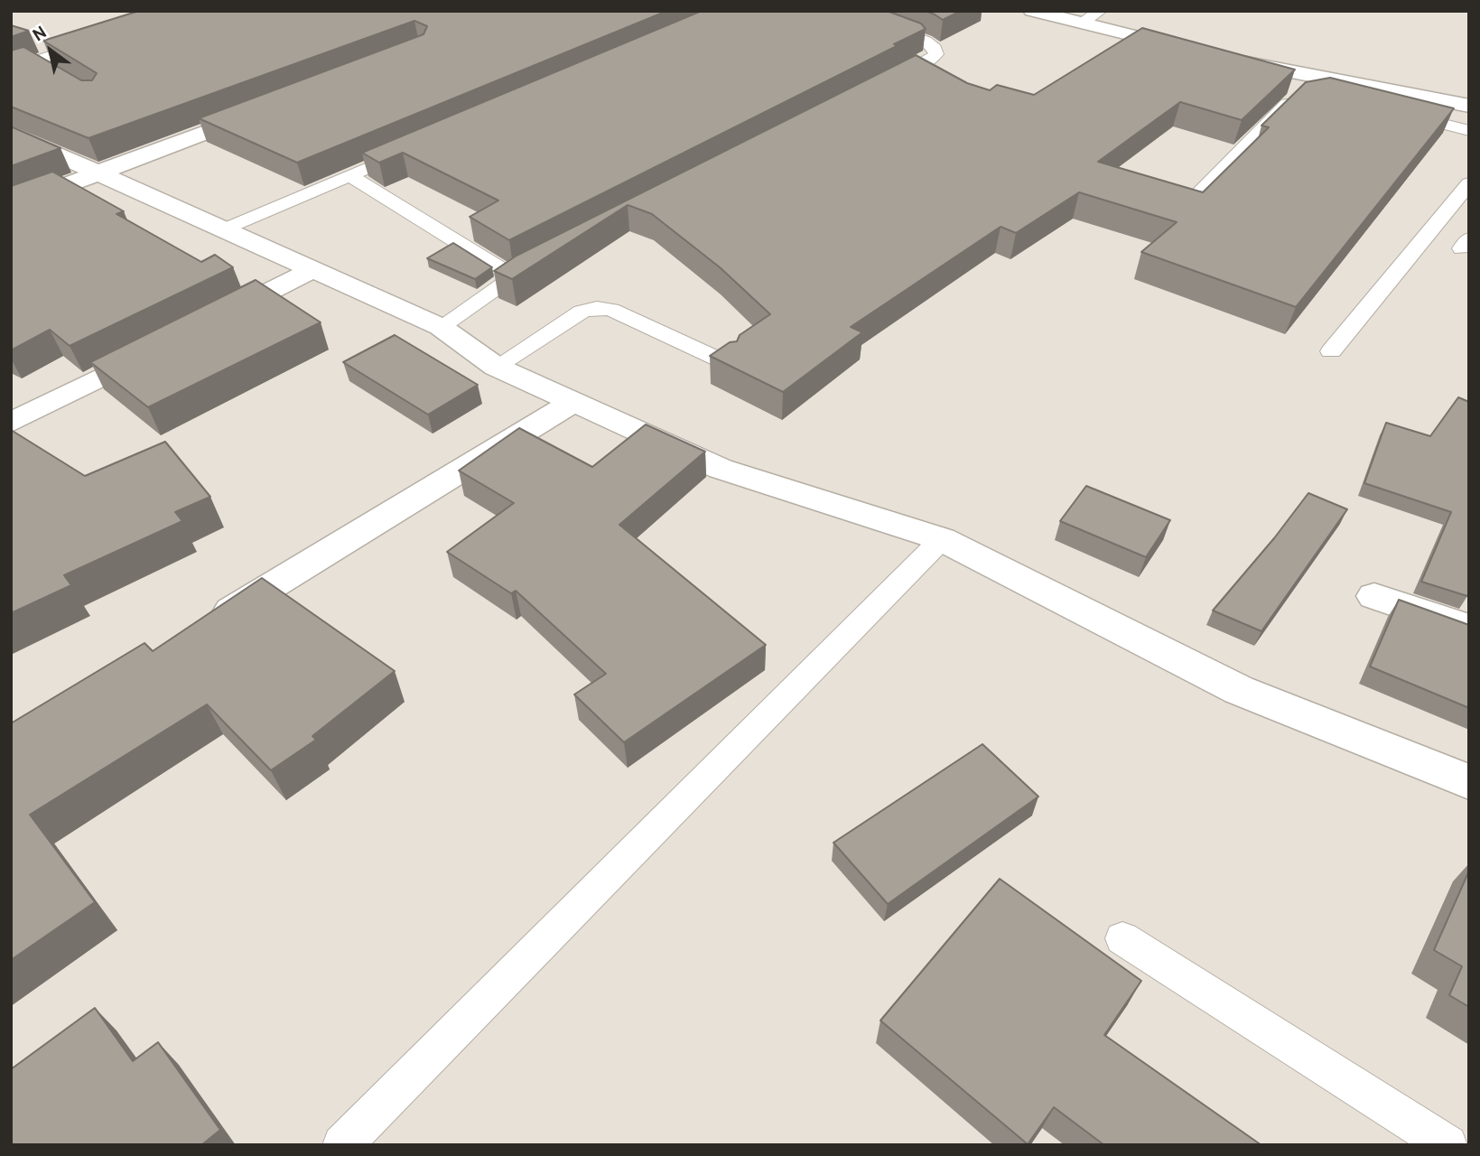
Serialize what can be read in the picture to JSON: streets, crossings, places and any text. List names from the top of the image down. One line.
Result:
{"north":"top left"}
